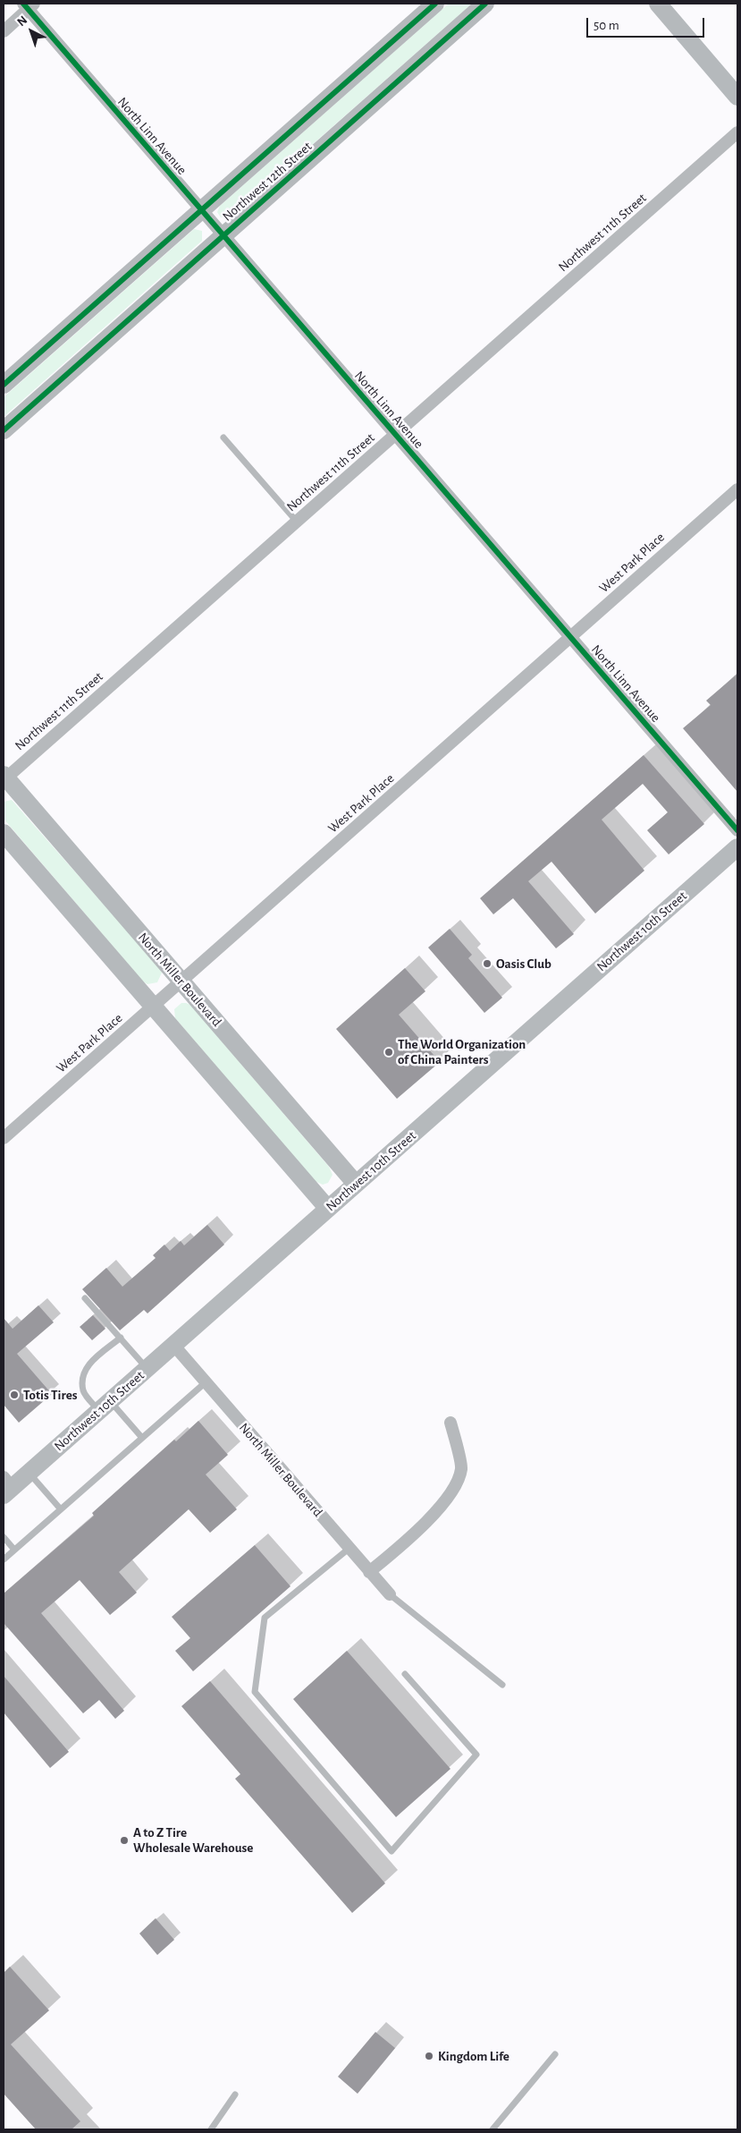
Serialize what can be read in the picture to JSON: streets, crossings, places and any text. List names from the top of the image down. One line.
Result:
{"streets":{"street":["North Linn Avenue","Northwest 12th Street","Northwest 11th Street","West Park Place","Northwest 10th Street","North Miller Boulevard"]},"crossings":[["North Linn Avenue","Northwest 12th Street"],["North Linn Avenue","Northwest 11th Street"],["North Linn Avenue","West Park Place"],["Northwest 11th Street","North Miller Boulevard"],["West Park Place","North Miller Boulevard"],["Northwest 10th Street","North Miller Boulevard"]],"places":["Oasis Club","The World Organization of China Painters","Totis Tires","A to Z Tire Wholesale Warehouse","Kingdom Life"],"scale_bar":"50 m","north":"top left"}
